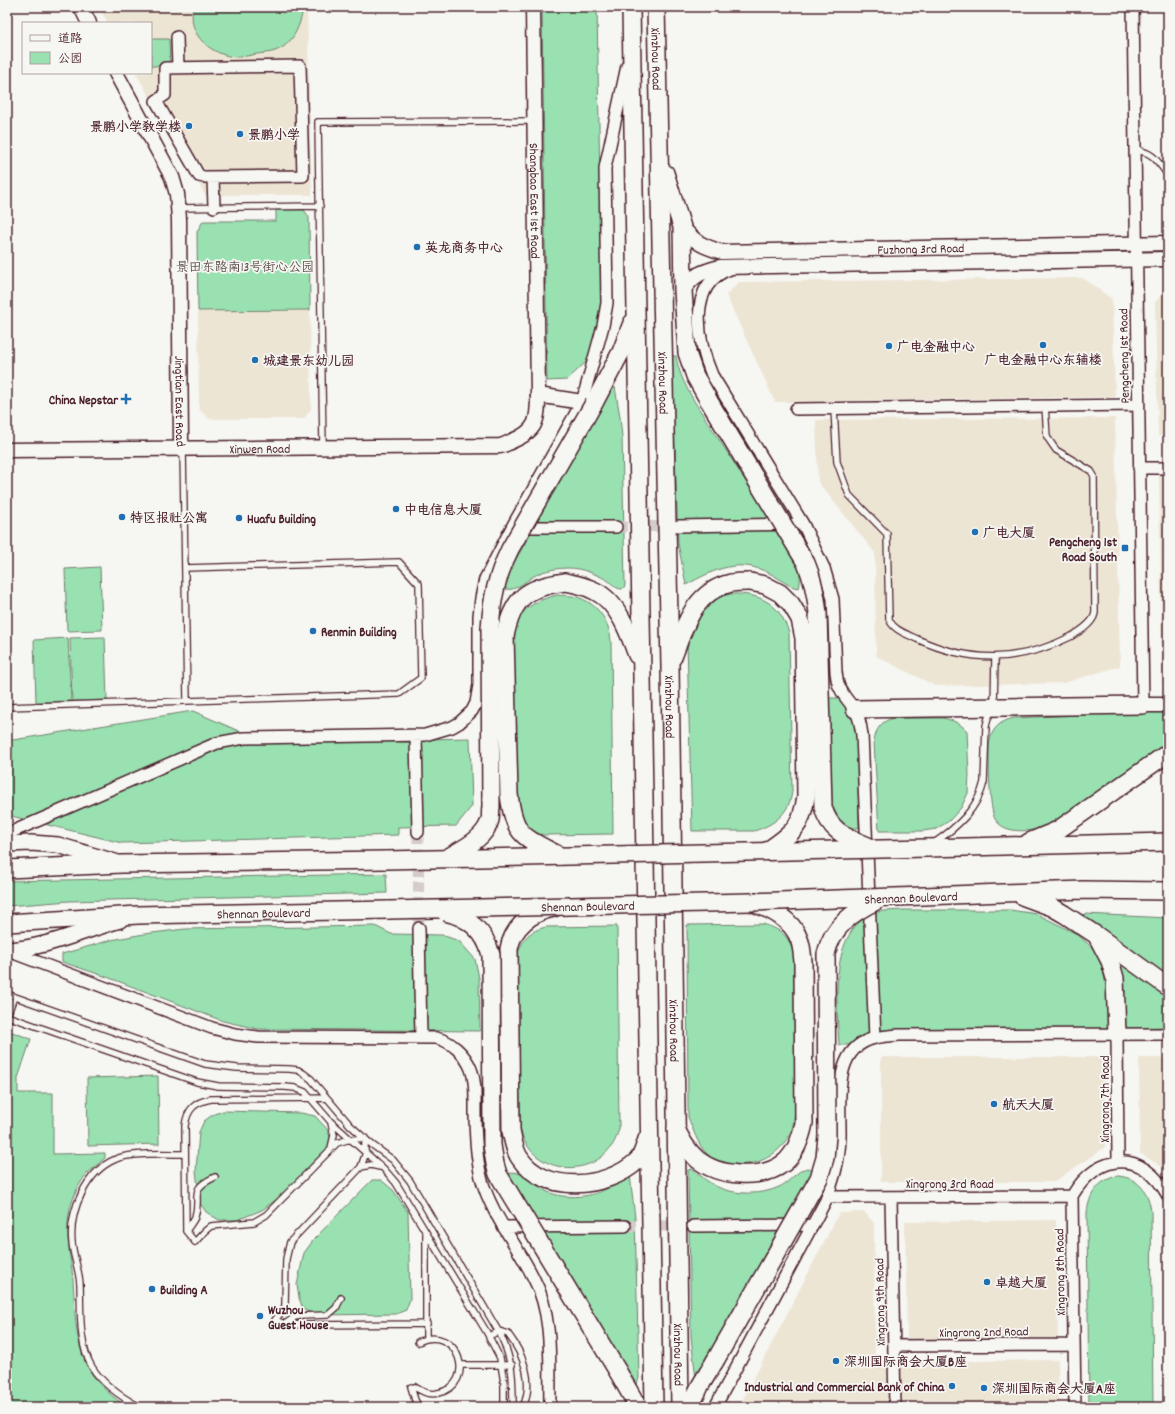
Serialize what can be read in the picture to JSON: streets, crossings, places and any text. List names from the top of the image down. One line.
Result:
{"streets":{"main road":["Xinzhou Road","Shennan Boulevard"],"street":["Shangbao East 1st Road","Fuzhong 3rd Road","Pengcheng 1st Road","Jingtian East Road","Xinwen Road","Xingrong 7th Road","Xingrong 3rd Road","Xingrong 8th Road","Xingrong 9th Road","Xingrong 2nd Road"]},"crossings":[["Shangbao East 1st Road","Xinwen Road"],["Fuzhong 3rd Road","Pengcheng 1st Road"],["Jingtian East Road","Xinwen Road"],["Xingrong 3rd Road","Xingrong 8th Road"],["Xingrong 3rd Road","Xingrong 9th Road"],["Xingrong 8th Road","Xingrong 2nd Road"],["Xingrong 9th Road","Xingrong 2nd Road"]],"parks":["景田东路南13号街心公园"],"places":{"other":["景鹏小学教学楼","景鹏小学","英龙商务中心","广电金融中心东辅楼","广电金融中心","城建景东幼儿园","中电信息大厦","特区报社公寓","Huafu Building","广电大厦","Renmin Building","航天大厦","卓越大厦","Building A","Wuzhou Guest House","深圳国际商会大厦B座","Industrial and Commercial Bank of China","深圳国际商会大厦A座"],"health":["China Nepstar"],"transit":["Pengcheng 1st Road South"]},"legend":["道路","公园"]}
